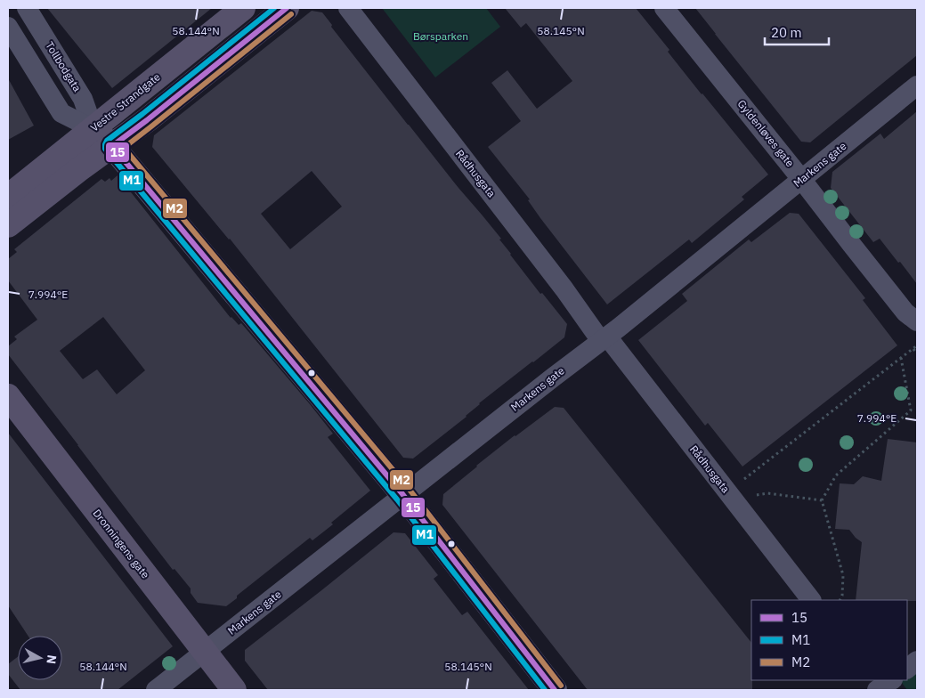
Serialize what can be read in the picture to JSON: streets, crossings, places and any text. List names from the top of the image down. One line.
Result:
{"streets":{"main road":["Vestre Strandgate","Dronningens gate"],"street":["Tollbodgata","Gyldenløves gate","Markens gate","Rådhusgata"]},"crossings":[["Tollbodgata","Vestre Strandgate"],["Gyldenløves gate","Markens gate"],["Markens gate","Rådhusgata"],["Markens gate","Dronningens gate"]],"parks":["Børsparken"],"lines":["transit line 15","transit line M1","transit line M2"],"legend":["15","M1","M2"],"scale_bar":"20 m","north":"right","coordinates":["58.144°N","58.145°N","7.994°E"]}
